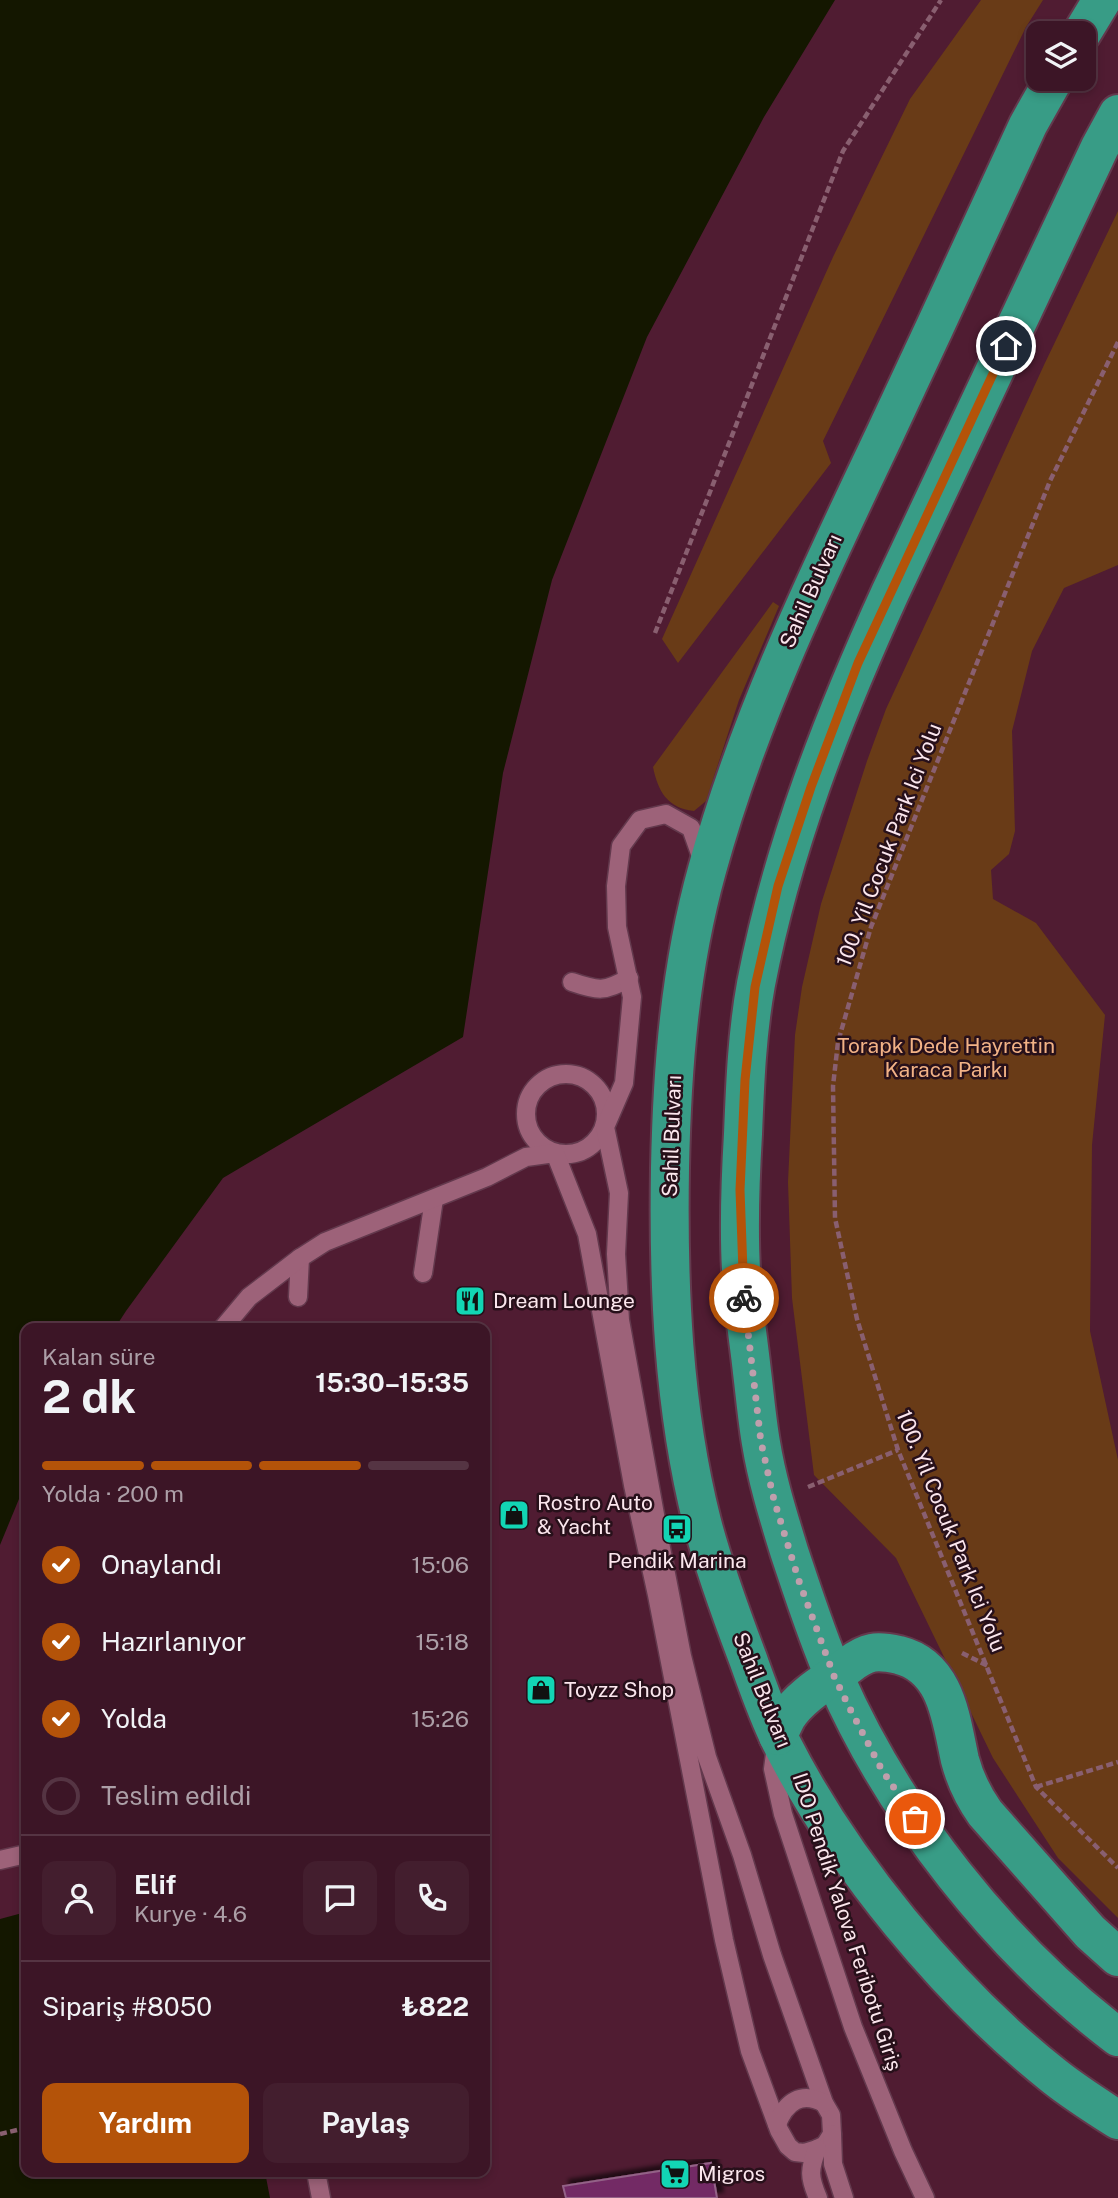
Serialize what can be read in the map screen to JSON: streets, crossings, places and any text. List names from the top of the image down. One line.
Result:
{"streets":{"highway":["Sahil Bulvarı"],"lane":["IDO Pendik Yalova Feribotu Giriş"],"path":["100. Yil Cocuk Park Ici Yolu"]},"crossings":[["Sahil Bulvarı","IDO Pendik Yalova Feribotu Giriş"]],"parks":["Torapk Dede Hayrettin Karaca Parkı"],"places":{"restaurant":["Dream Lounge"],"shop":["Rostro Auto & Yacht","Toyzz Shop"],"bus stop":["Pendik Marina"],"supermarket":["Migros"]},"page":{"heading":["2 dk","Kalan süre","15:30–15:35"],"panel":["Elif","Kurye · 4.6","Sipariş #8050","₺822"],"bar":"Yolda · 200 m","list":[["Onaylandı","15:06"],["Hazırlanıyor","15:18"],["Yolda","15:26"],"Teslim edildi"],"buttons":["Yardım","Paylaş"]}}
